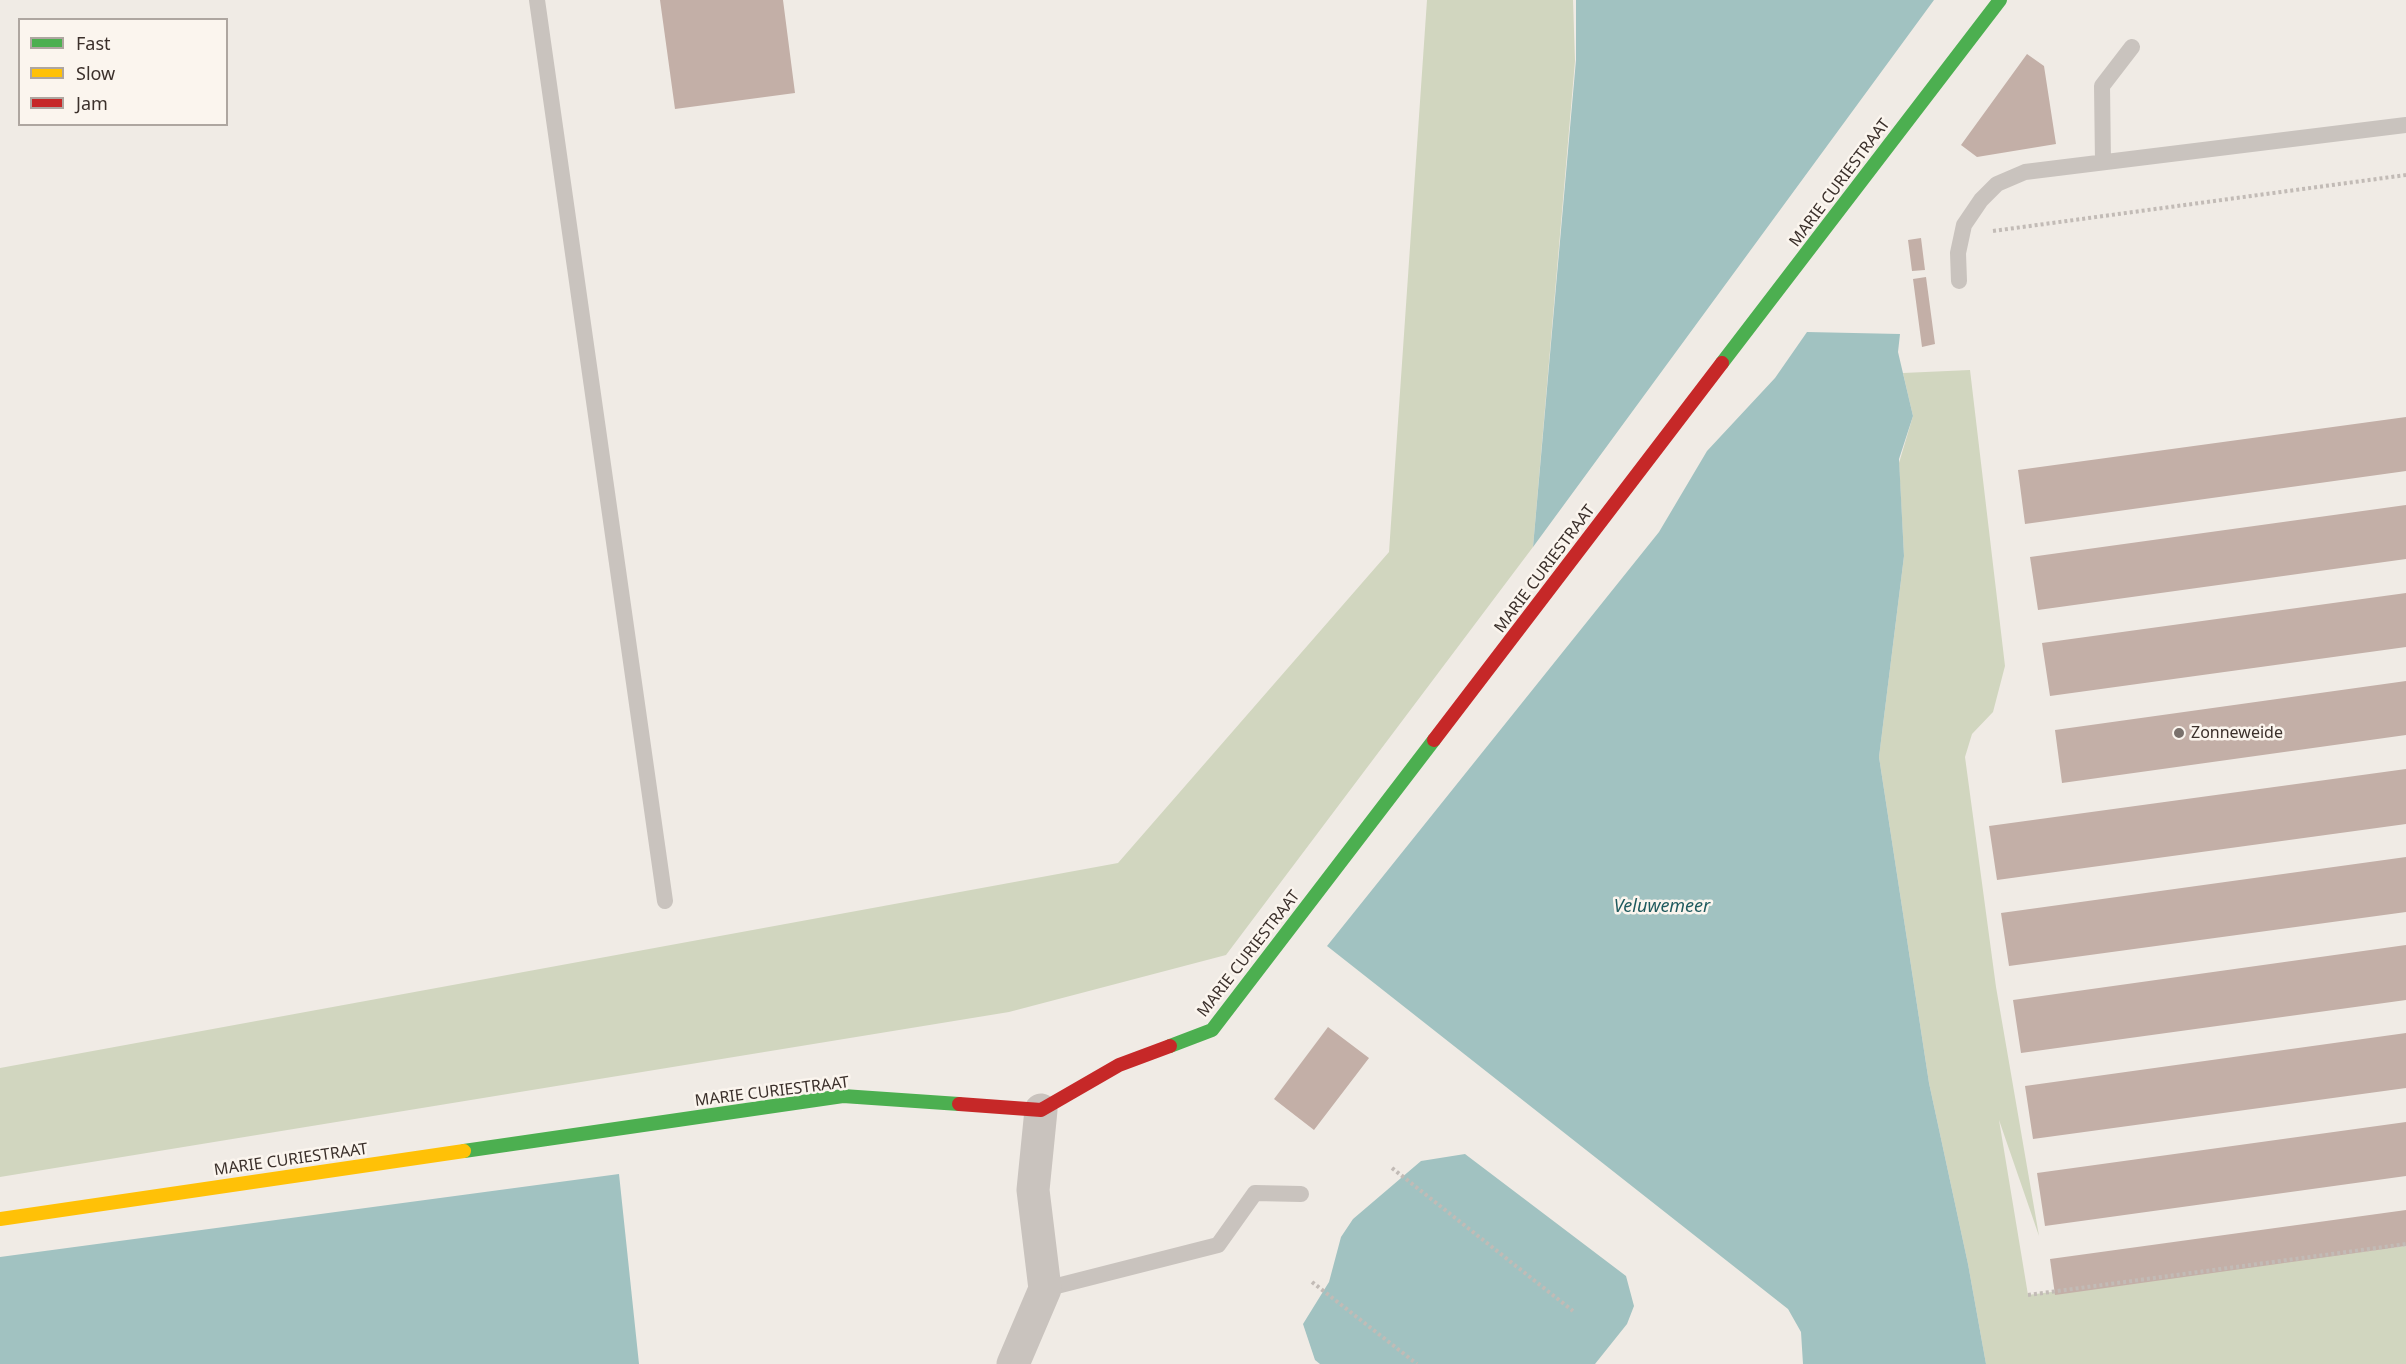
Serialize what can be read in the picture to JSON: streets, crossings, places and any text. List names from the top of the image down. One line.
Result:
{"streets":{"street":["MARIE CURIESTRAAT"]},"water":["Veluwemeer"],"places":["Zonneweide"],"legend":["Fast","Slow","Jam"]}
